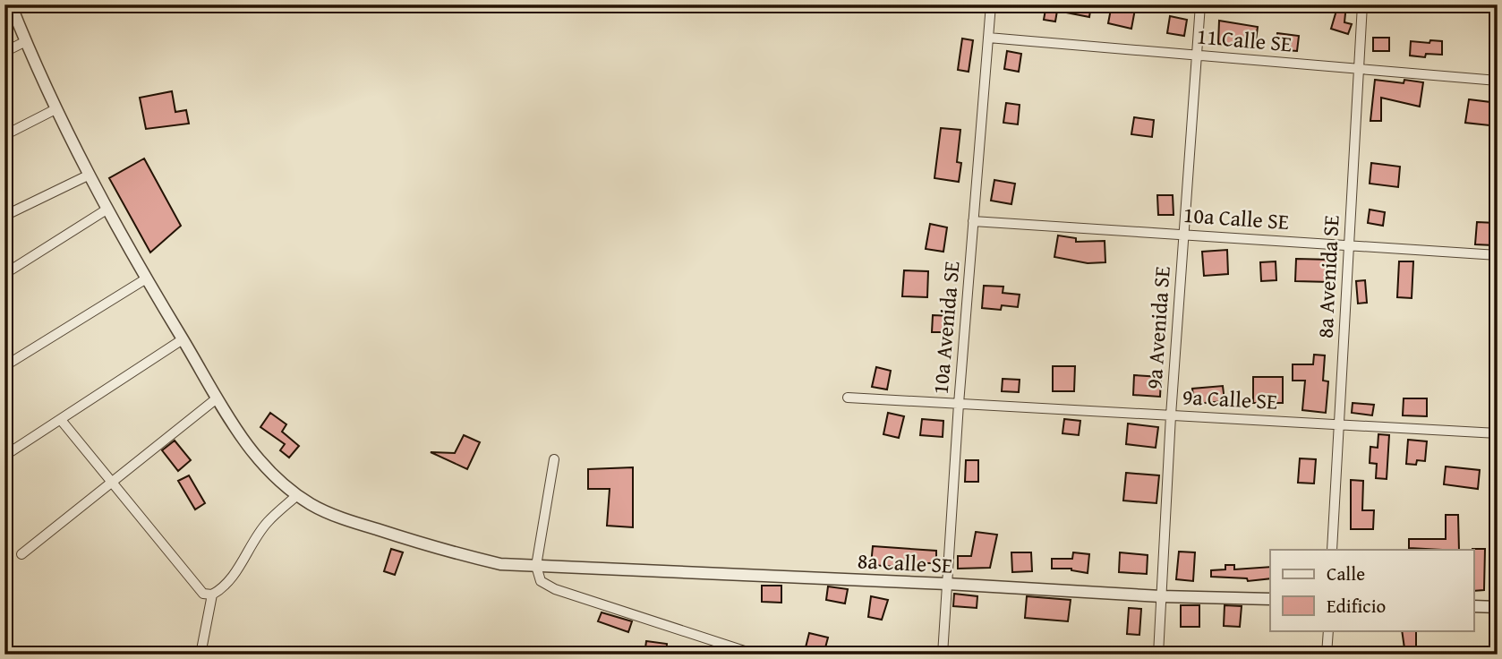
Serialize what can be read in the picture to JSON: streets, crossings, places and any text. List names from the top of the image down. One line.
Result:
{"streets":{"street":["11 Calle SE","10a Calle SE","8a Avenida SE","10a Avenida SE","9a Avenida SE","9a Calle SE","8a Calle SE"]},"crossings":[["11 Calle SE","8a Avenida SE"],["11 Calle SE","10a Avenida SE"],["11 Calle SE","9a Avenida SE"],["10a Calle SE","8a Avenida SE"],["10a Calle SE","10a Avenida SE"],["10a Calle SE","9a Avenida SE"],["8a Avenida SE","9a Calle SE"],["10a Avenida SE","9a Calle SE"],["10a Avenida SE","8a Calle SE"],["9a Avenida SE","9a Calle SE"],["9a Avenida SE","8a Calle SE"]],"legend":["Calle","Edificio"]}
